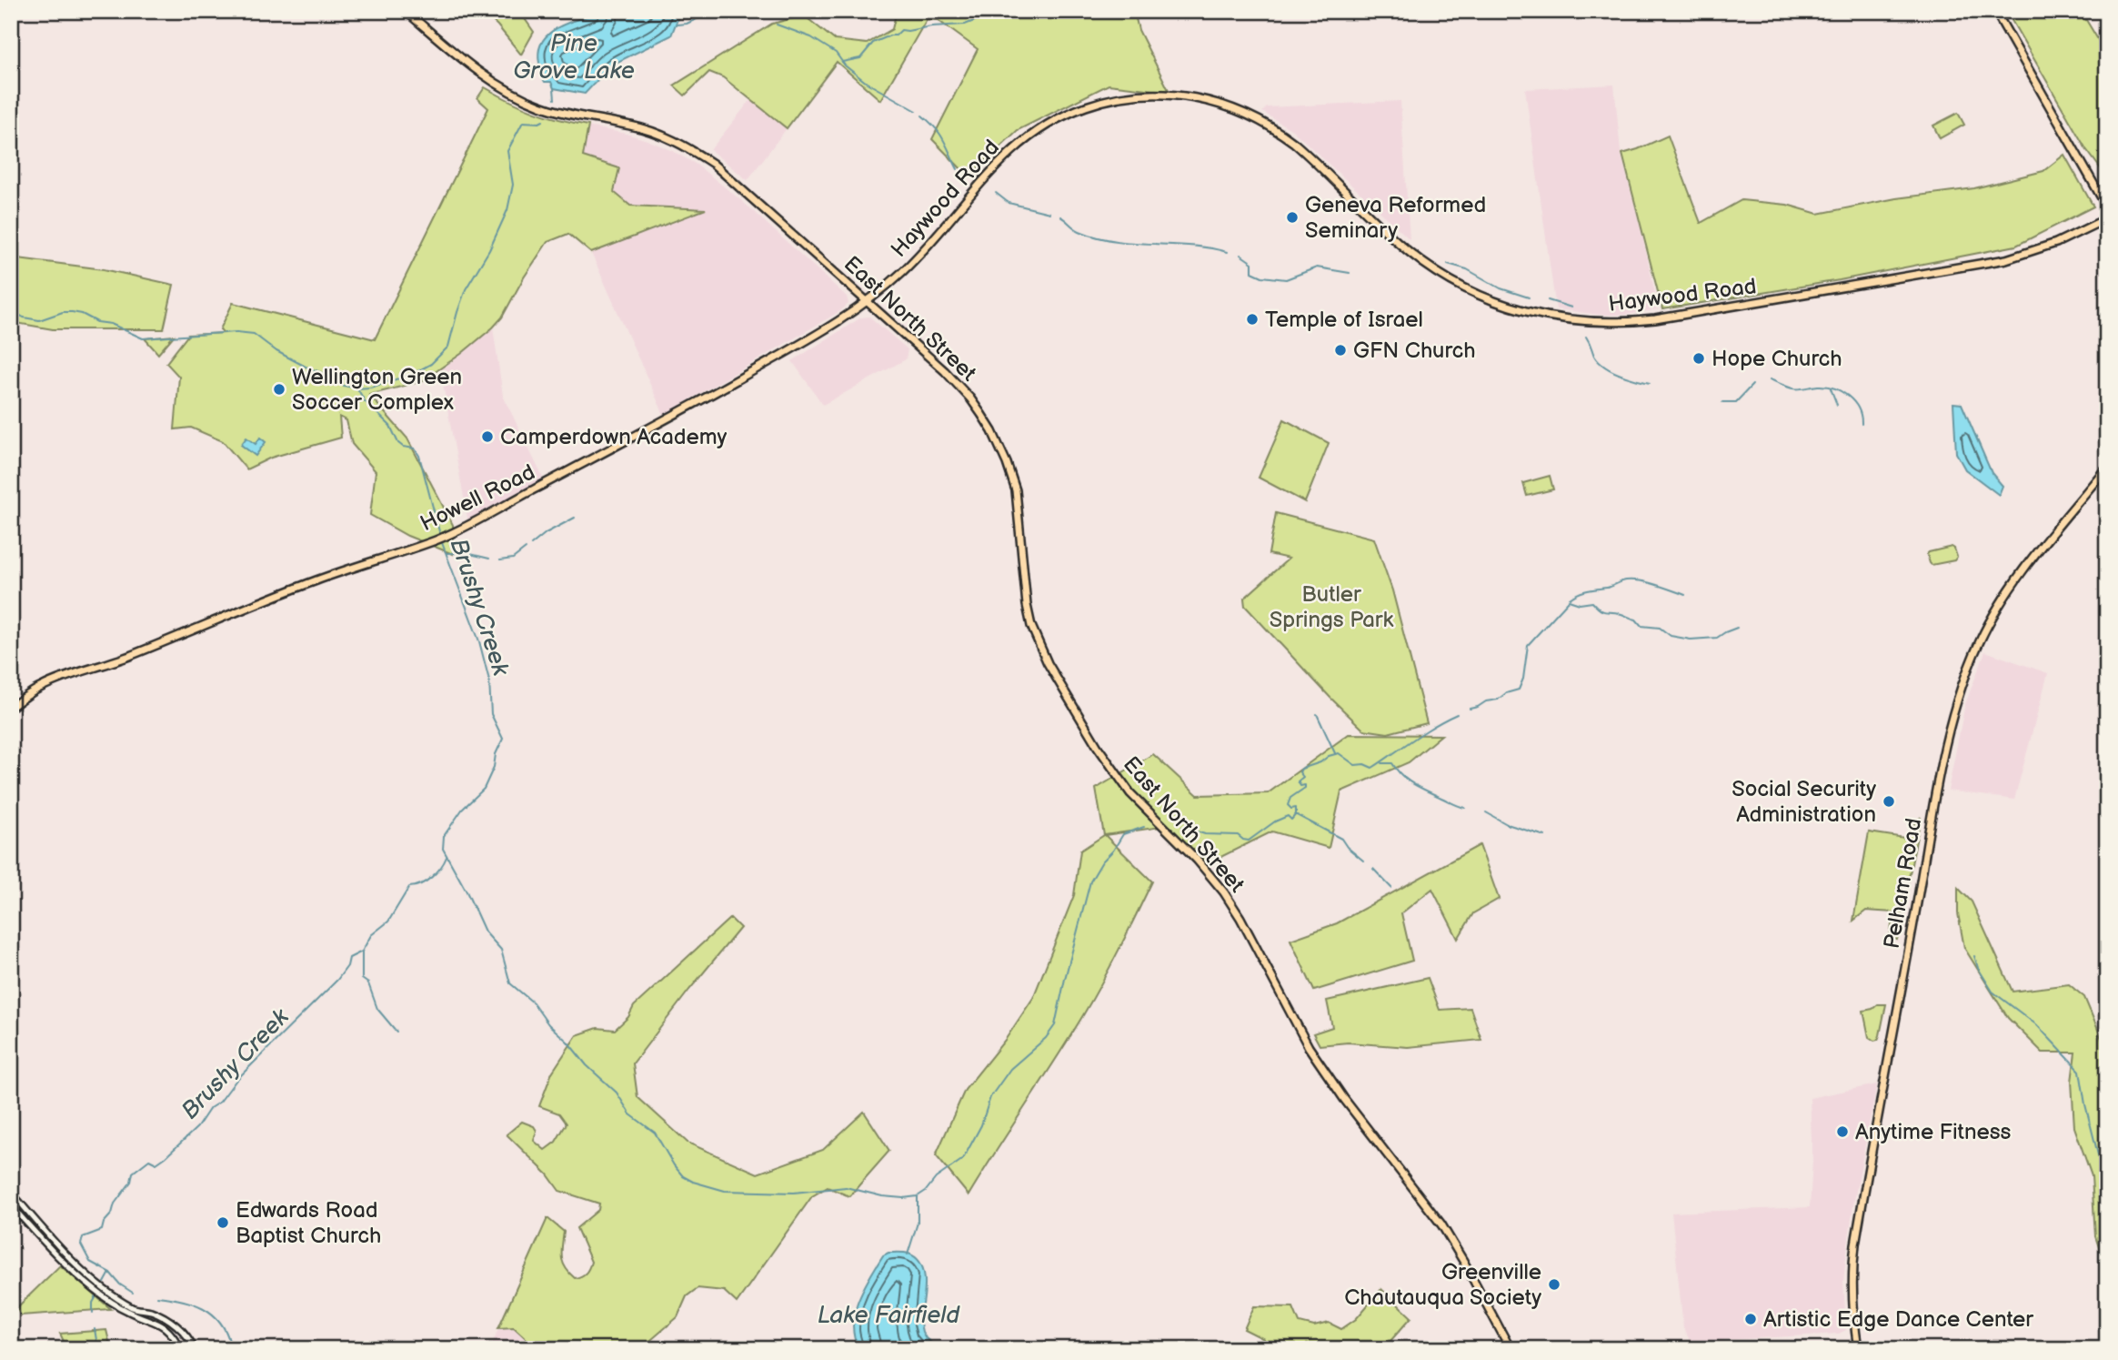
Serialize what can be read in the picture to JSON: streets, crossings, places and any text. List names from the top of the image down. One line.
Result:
{"streets":{"main road":["Haywood Road","East North Street","Howell Road","Pelham Road"]},"crossings":[["Haywood Road","East North Street"],["Haywood Road","Howell Road"],["East North Street","Howell Road"]],"water":["Pine Grove Lake","Brushy Creek","Lake Fairfield"],"parks":["Butler Springs Park"],"places":["Geneva Reformed Seminary","Temple of Israel","GFN Church","Hope Church","Wellington Green Soccer Complex","Camperdown Academy","Social Security Administration","Anytime Fitness","Edwards Road Baptist Church","Greenville Chautauqua Society","Artistic Edge Dance Center"]}
